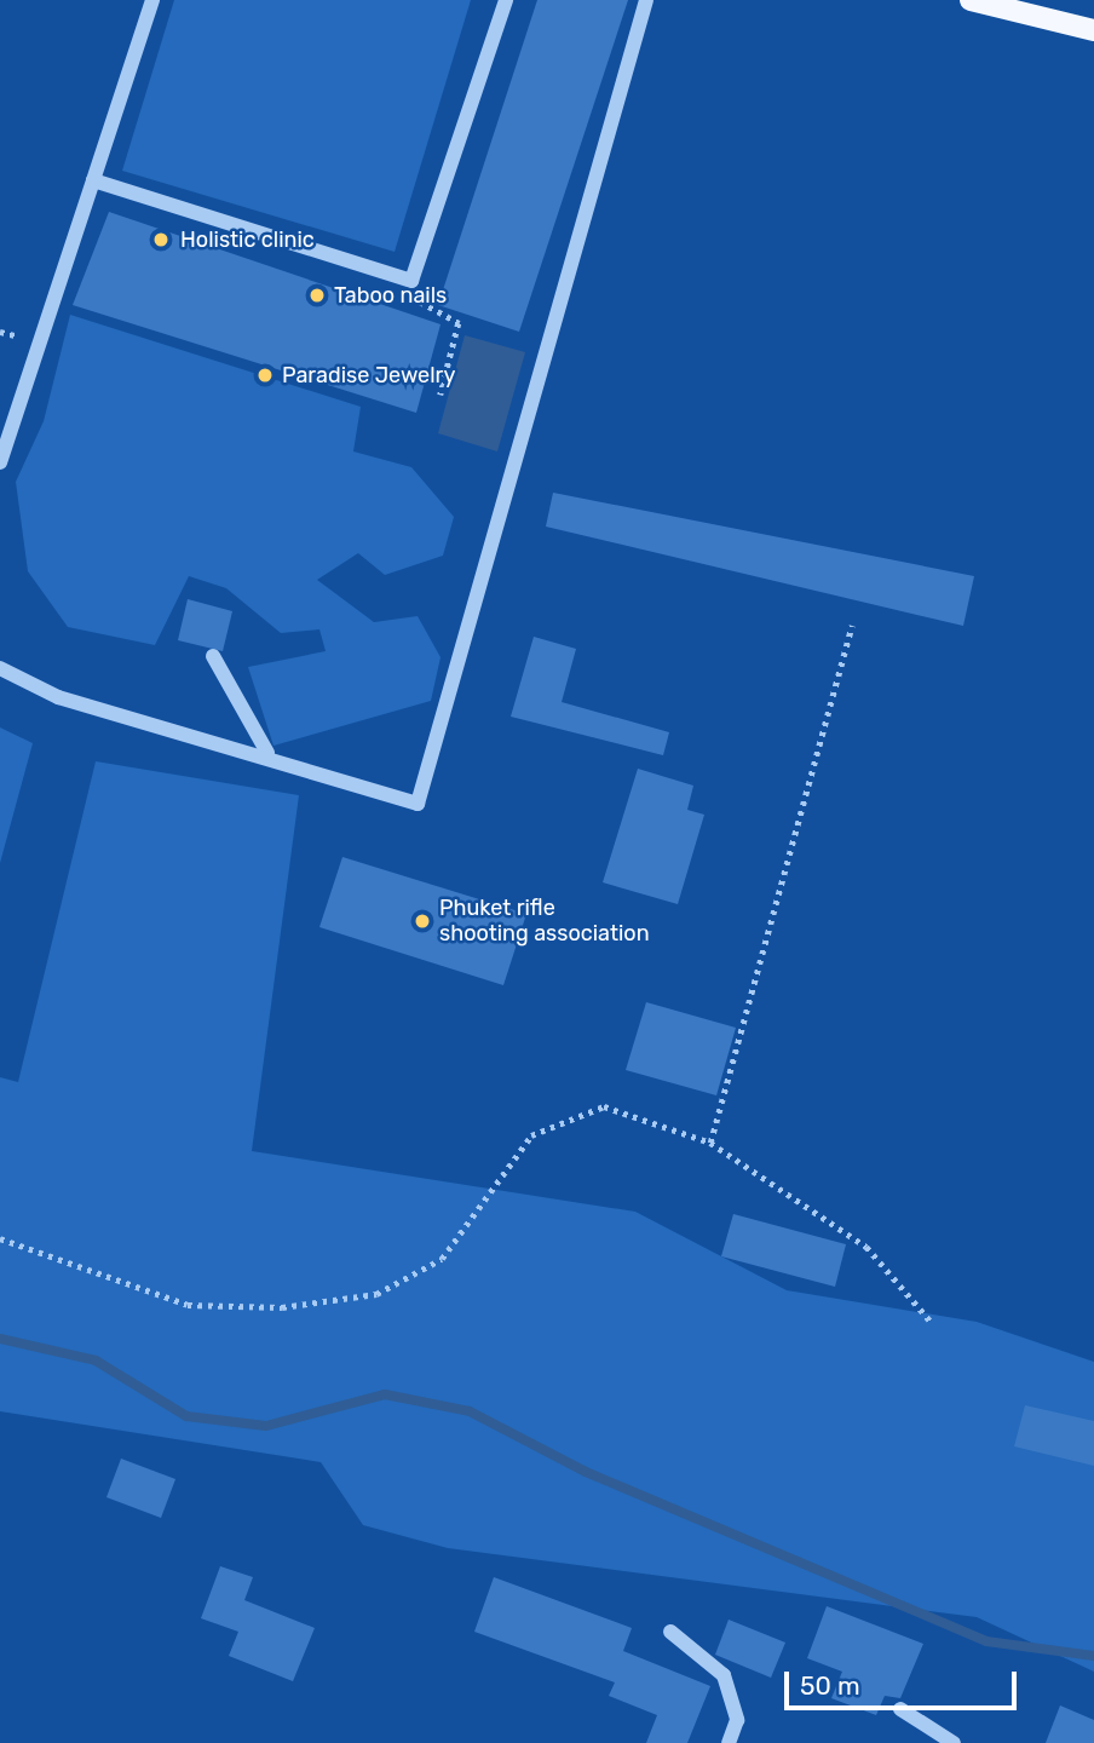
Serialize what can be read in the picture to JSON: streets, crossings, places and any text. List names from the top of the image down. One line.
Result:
{"places":["Holistic clinic","Taboo nails","Paradise Jewelry","Phuket rifle shooting association"],"scale_bar":"50 m"}
